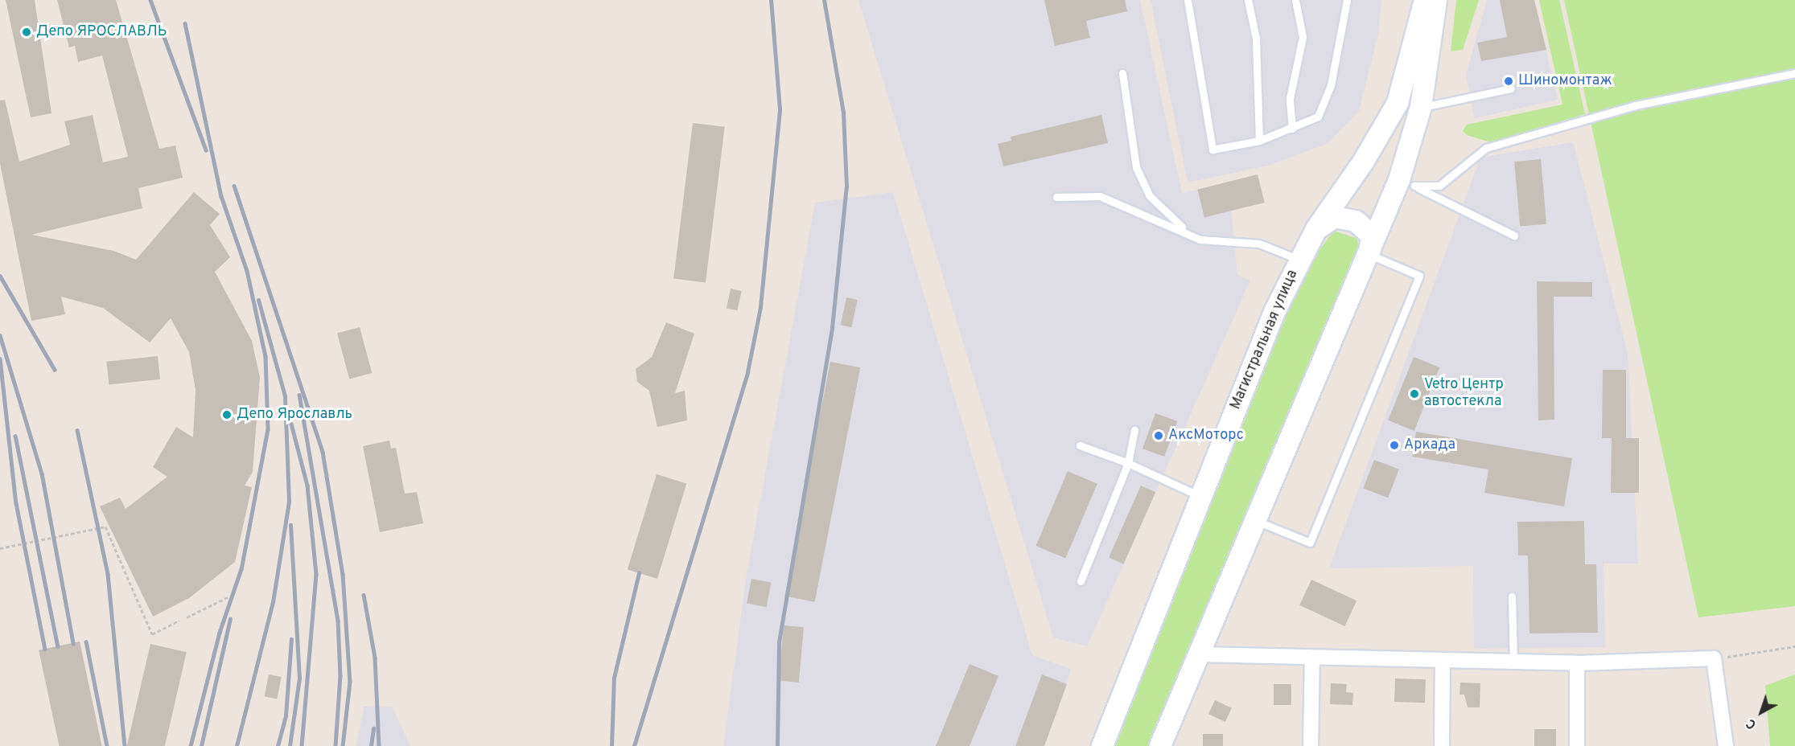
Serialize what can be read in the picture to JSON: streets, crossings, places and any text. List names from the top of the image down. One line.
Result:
{"streets":{"main road":["Магистральная улица"]},"places":["Депо ЯРОСЛАВЛЬ","Шиномонтаж","Vetro Центр автостекла","Депо Ярославль","АксМоторс","Аркада"],"north":"bottom left"}
